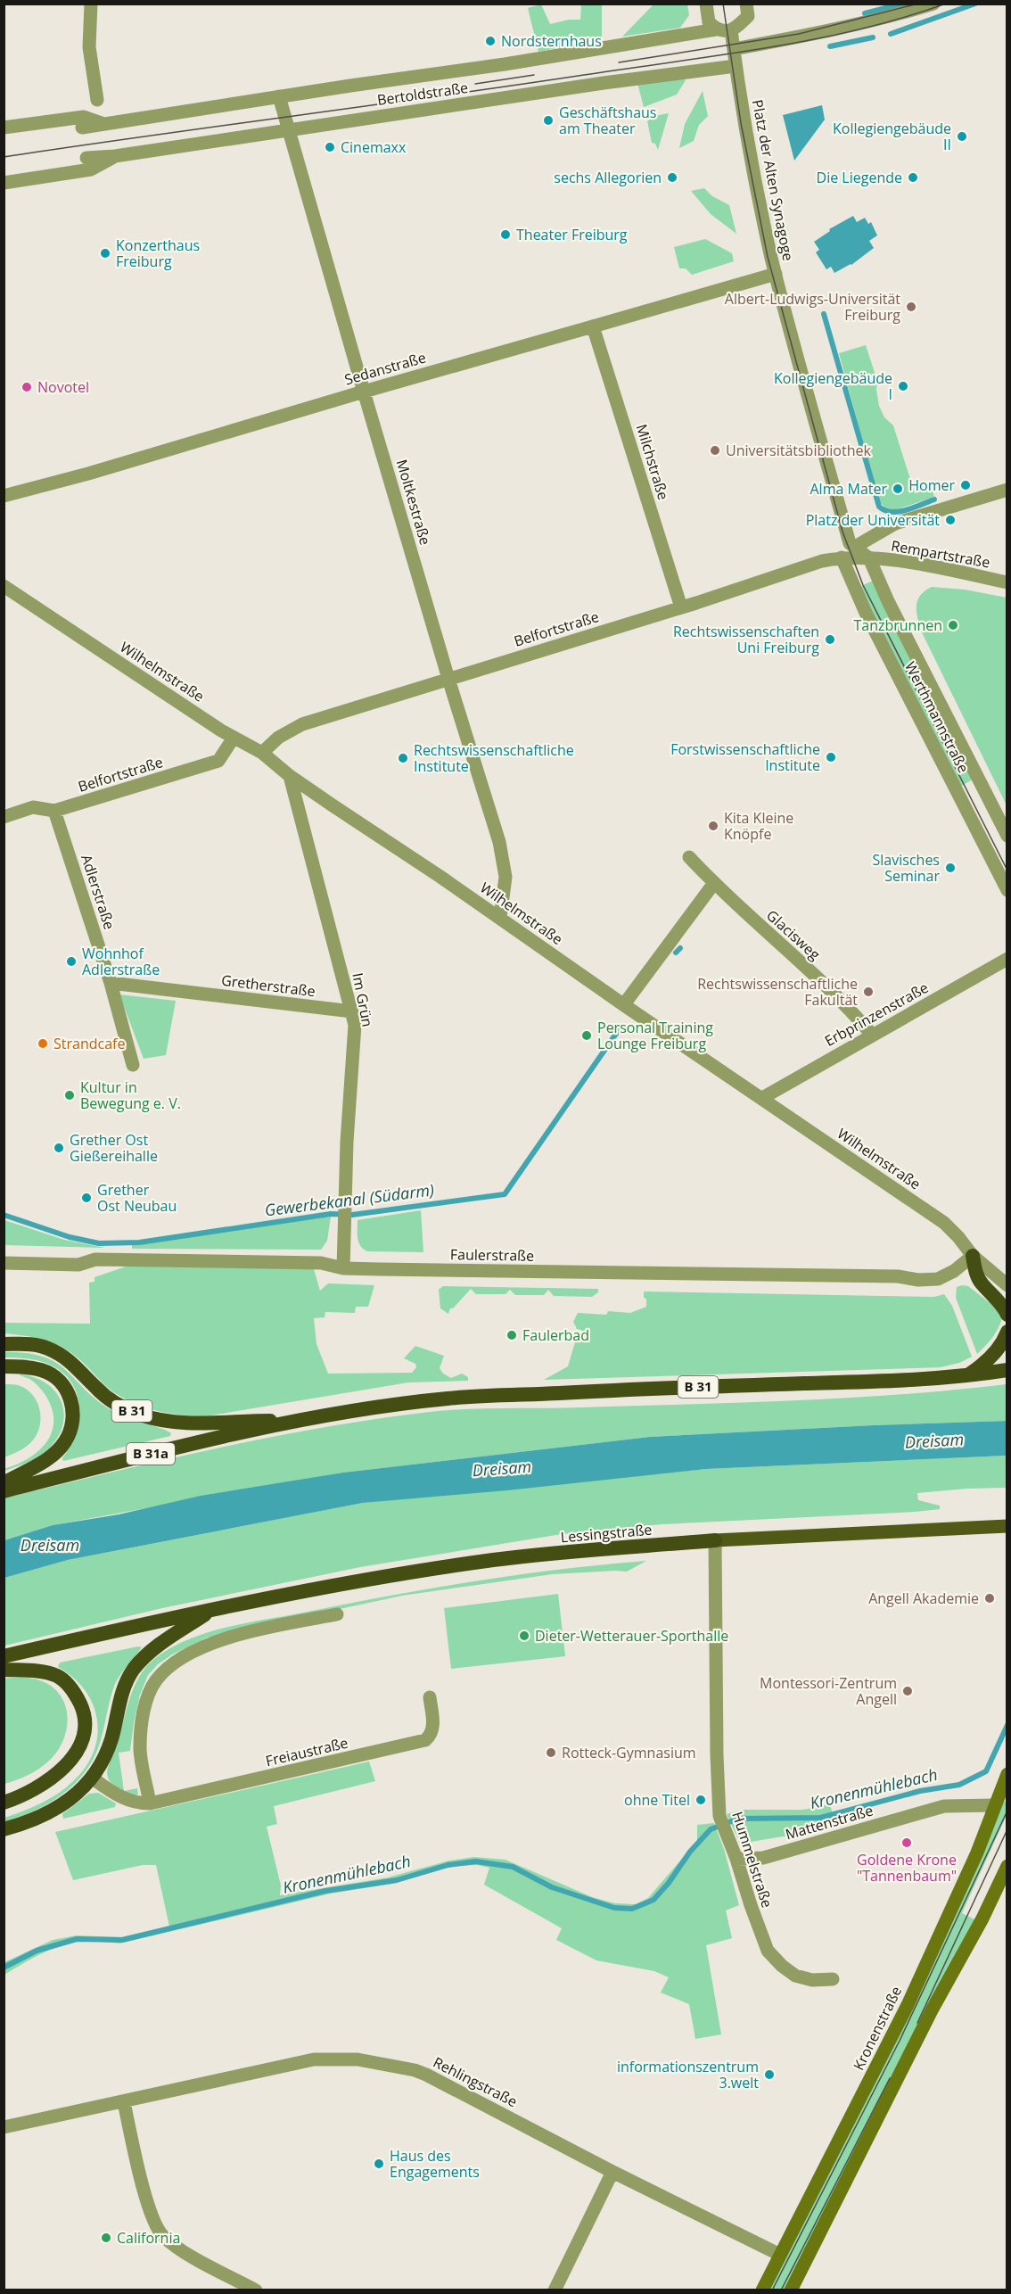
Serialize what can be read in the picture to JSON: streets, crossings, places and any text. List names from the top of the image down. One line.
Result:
{"streets":{"highway":["B 31","B 31a","Lessingstraße"],"main road":["Kronenstraße"],"street":["Bertoldstraße","Platz der Alten Synagoge","Sedanstraße","Milchstraße","Moltkestraße","Rempartstraße","Belfortstraße","Wilhelmstraße","Werthmannstraße","Adlerstraße","Glacisweg","Gretherstraße","Im Grün","Erbprinzenstraße","Faulerstraße","Freiaustraße","Mattenstraße","Hummelstraße","Rehlingstraße"]},"crossings":[["Bertoldstraße","Platz der Alten Synagoge"],["Bertoldstraße","Moltkestraße"],["Platz der Alten Synagoge","Sedanstraße"],["Sedanstraße","Milchstraße"],["Sedanstraße","Moltkestraße"],["Milchstraße","Belfortstraße"],["Moltkestraße","Belfortstraße"],["Moltkestraße","Wilhelmstraße"],["Rempartstraße","Belfortstraße"],["Rempartstraße","Werthmannstraße"],["Belfortstraße","Wilhelmstraße"],["Belfortstraße","Werthmannstraße"],["Belfortstraße","Adlerstraße"],["Wilhelmstraße","Im Grün"],["Wilhelmstraße","Erbprinzenstraße"],["Wilhelmstraße","Faulerstraße"],["Adlerstraße","Gretherstraße"],["Glacisweg","Erbprinzenstraße"],["Gretherstraße","Im Grün"],["Im Grün","Faulerstraße"],["B 31","B 31a"],["Lessingstraße","Hummelstraße"],["Mattenstraße","Hummelstraße"],["Mattenstraße","Kronenstraße"],["Kronenstraße","Rehlingstraße"]],"water":["Gewerbekanal (Südarm)","Dreisam","Kronenmühlebach"],"places":["Nordsternhaus","Geschäftshaus am Theater","Kollegiengebäude II","Cinemaxx","sechs Allegorien","Die Liegende","Theater Freiburg","Konzerthaus Freiburg","Albert-Ludwigs-Universität Freiburg","Kollegiengebäude I","Novotel","Universitätsbibliothek","Homer","Alma Mater","Platz der Universität","Tanzbrunnen","Rechtswissenschaften Uni Freiburg","Forstwissenschaftliche Institute","Rechtswissenschaftliche Institute","Kita Kleine Knöpfe","Slavisches Seminar","Wohnhof Adlerstraße","Rechtswissenschaftliche Fakultät","Personal Training Lounge Freiburg","Strandcafe","Kultur in Bewegung e. V.","Grether Ost Gießereihalle","Grether Ost Neubau","Faulerbad","Angell Akademie","Dieter-Wetterauer-Sporthalle","Montessori-Zentrum Angell","Rotteck-Gymnasium","ohne Titel","Goldene Krone \"Tannenbaum\"","informationszentrum 3.welt","Haus des Engagements","California"]}
